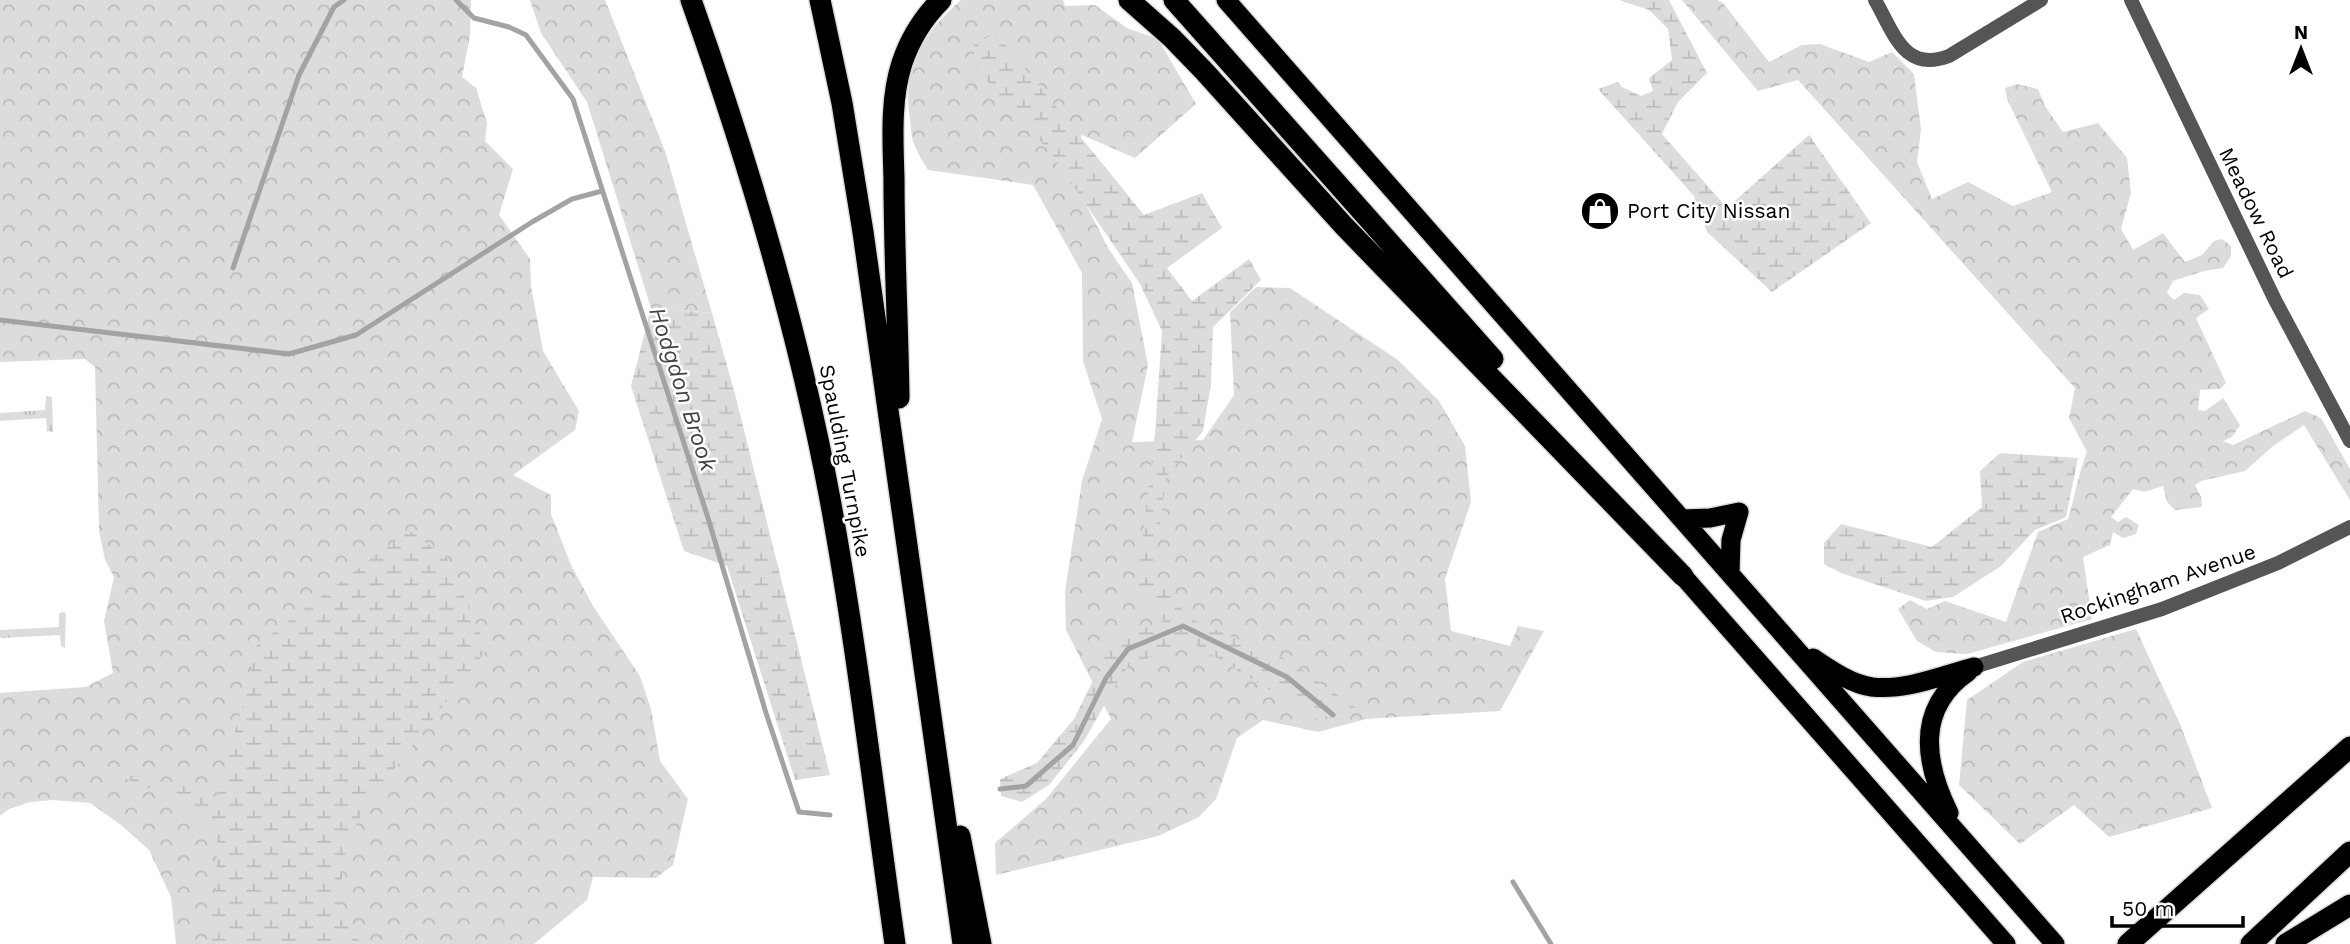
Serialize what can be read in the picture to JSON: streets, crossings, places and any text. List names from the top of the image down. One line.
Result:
{"streets":{"highway":["Spaulding Turnpike"],"street":["Meadow Road","Rockingham Avenue"]},"water":["Hodgdon Brook"],"places":{"shop":["Port City Nissan"]},"scale_bar":"50 m","north":"top"}
